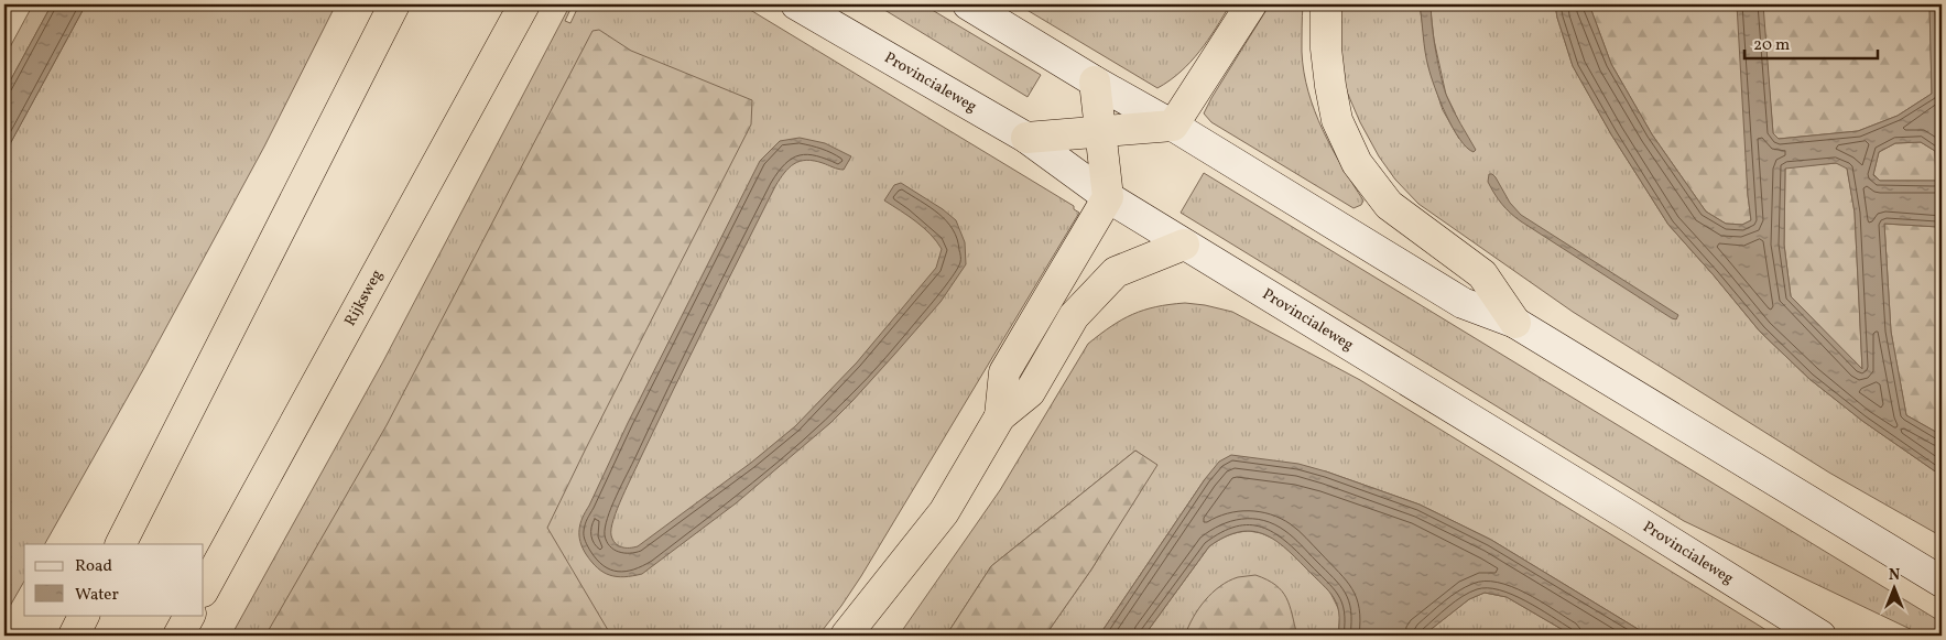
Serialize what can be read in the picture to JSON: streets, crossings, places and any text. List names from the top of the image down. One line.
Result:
{"streets":{"highway":["Rijksweg"],"main road":["Provincialeweg"]},"legend":["Road","Water"],"scale_bar":"20 m","north":"top"}
